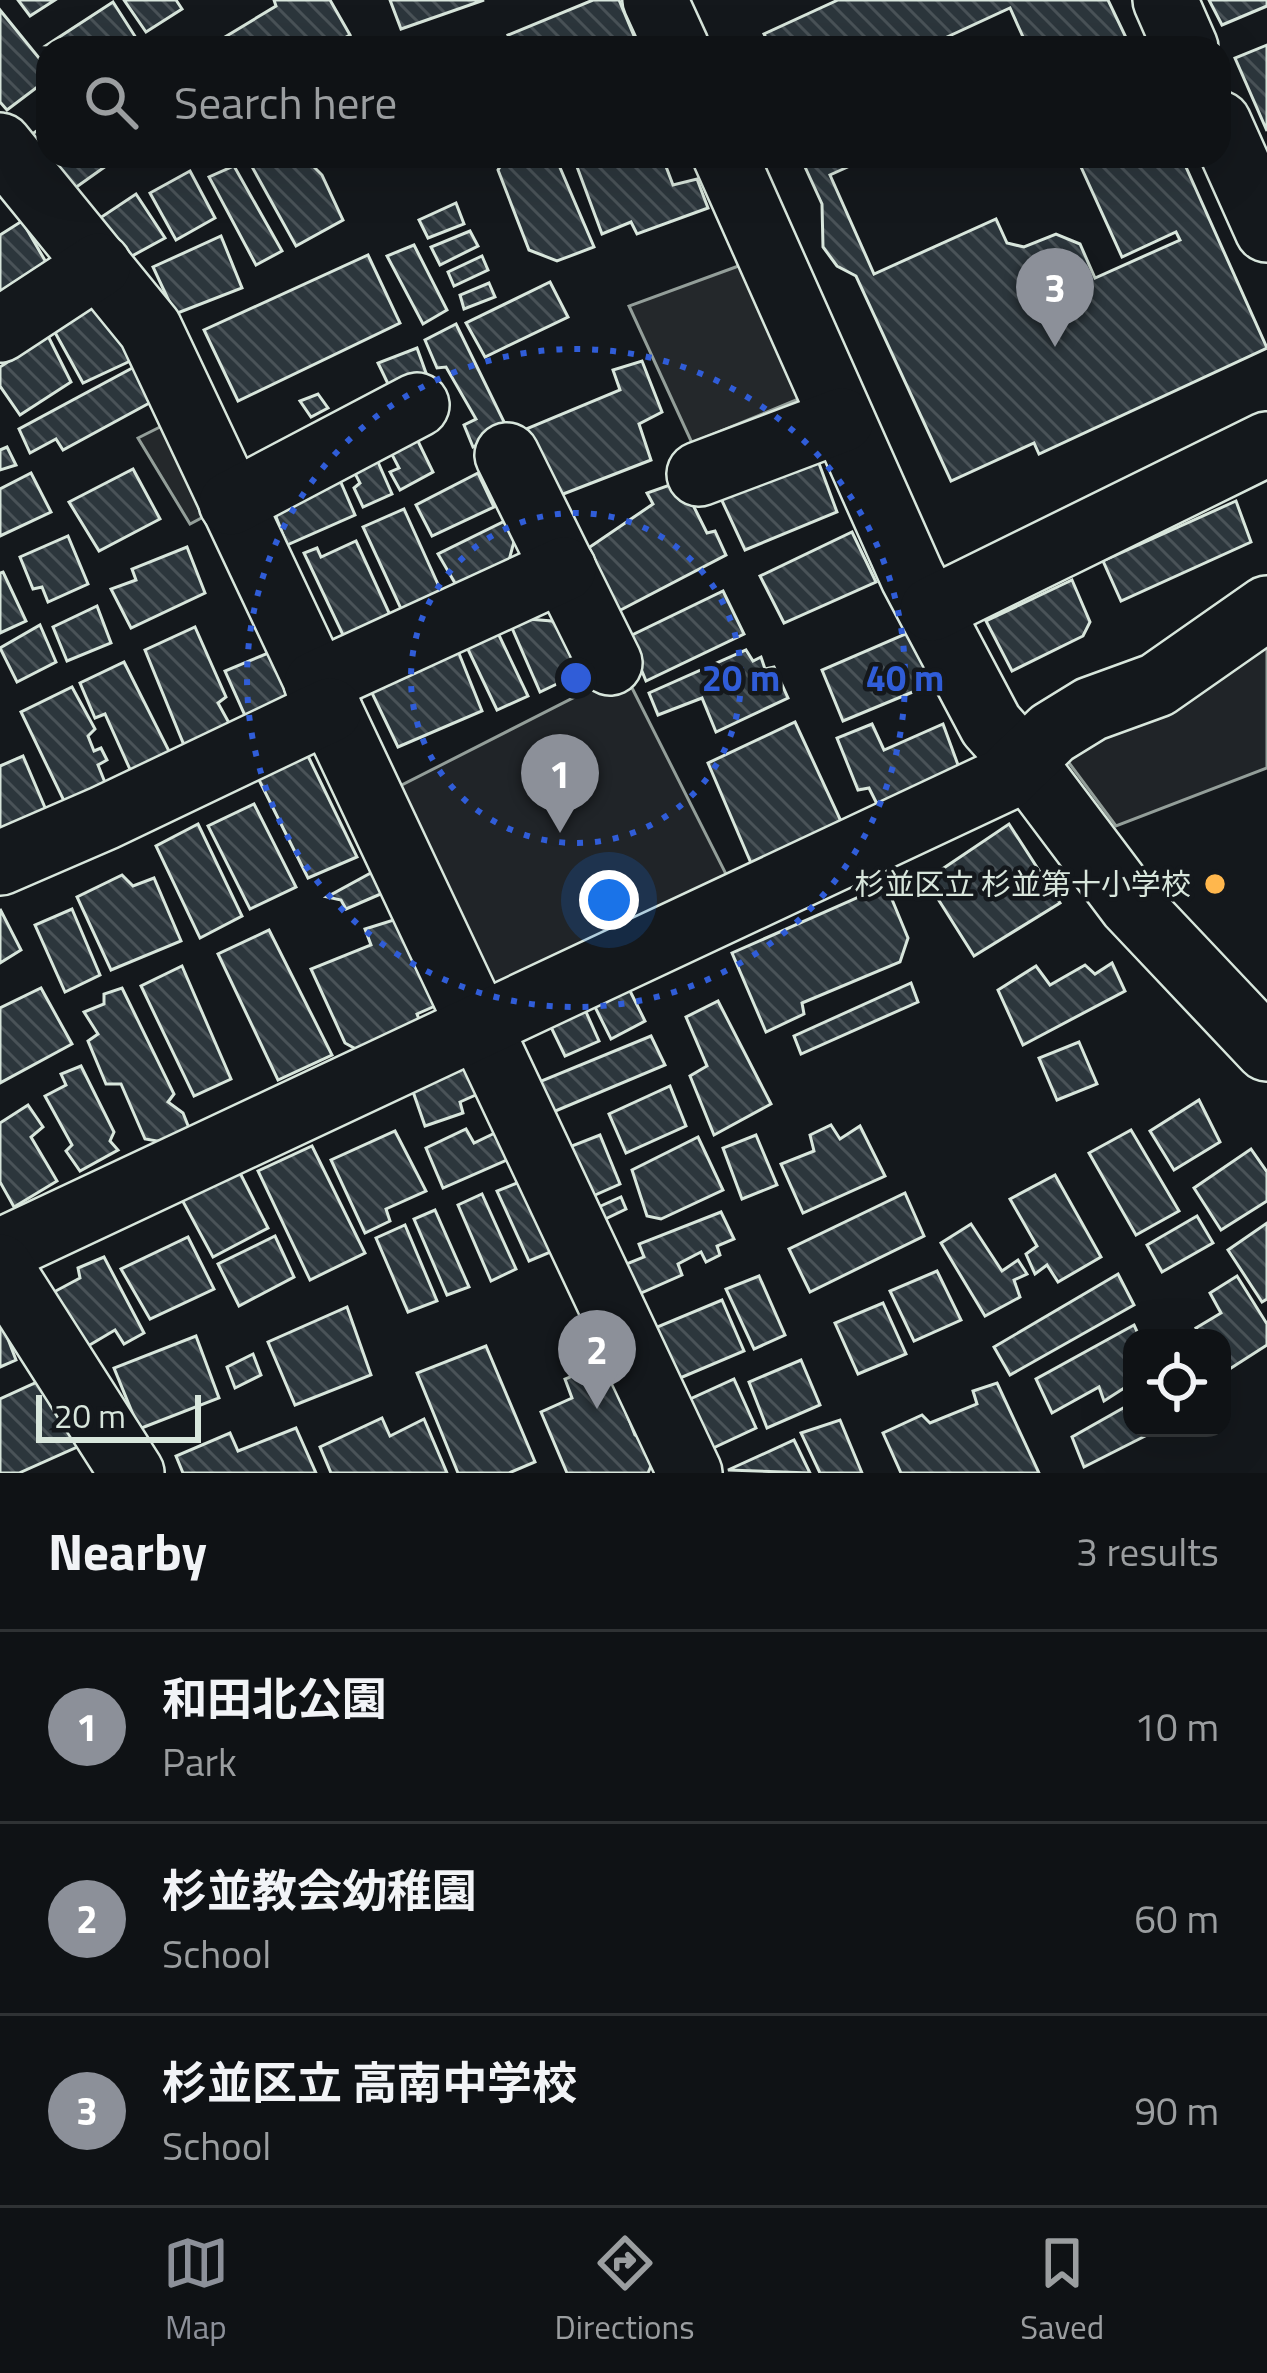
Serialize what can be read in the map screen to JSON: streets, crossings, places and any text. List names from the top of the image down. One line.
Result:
{"places":["杉並区立 杉並第十小学校"],"scale_bar":"20 m","page":{"search":"Search here","pins":["3","1","2"],"scale":"20 m","heading":["Nearby","3 results"],"list":[{"mark":"1","name":"和田北公園","note":"Park","value":"10 m"},{"mark":"2","name":"杉並教会幼稚園","note":"School","value":"60 m"},{"mark":"3","name":"杉並区立 高南中学校","note":"School","value":"90 m"}],"nav":["Map","Directions","Saved"]},"rings":["20 m","40 m"]}
